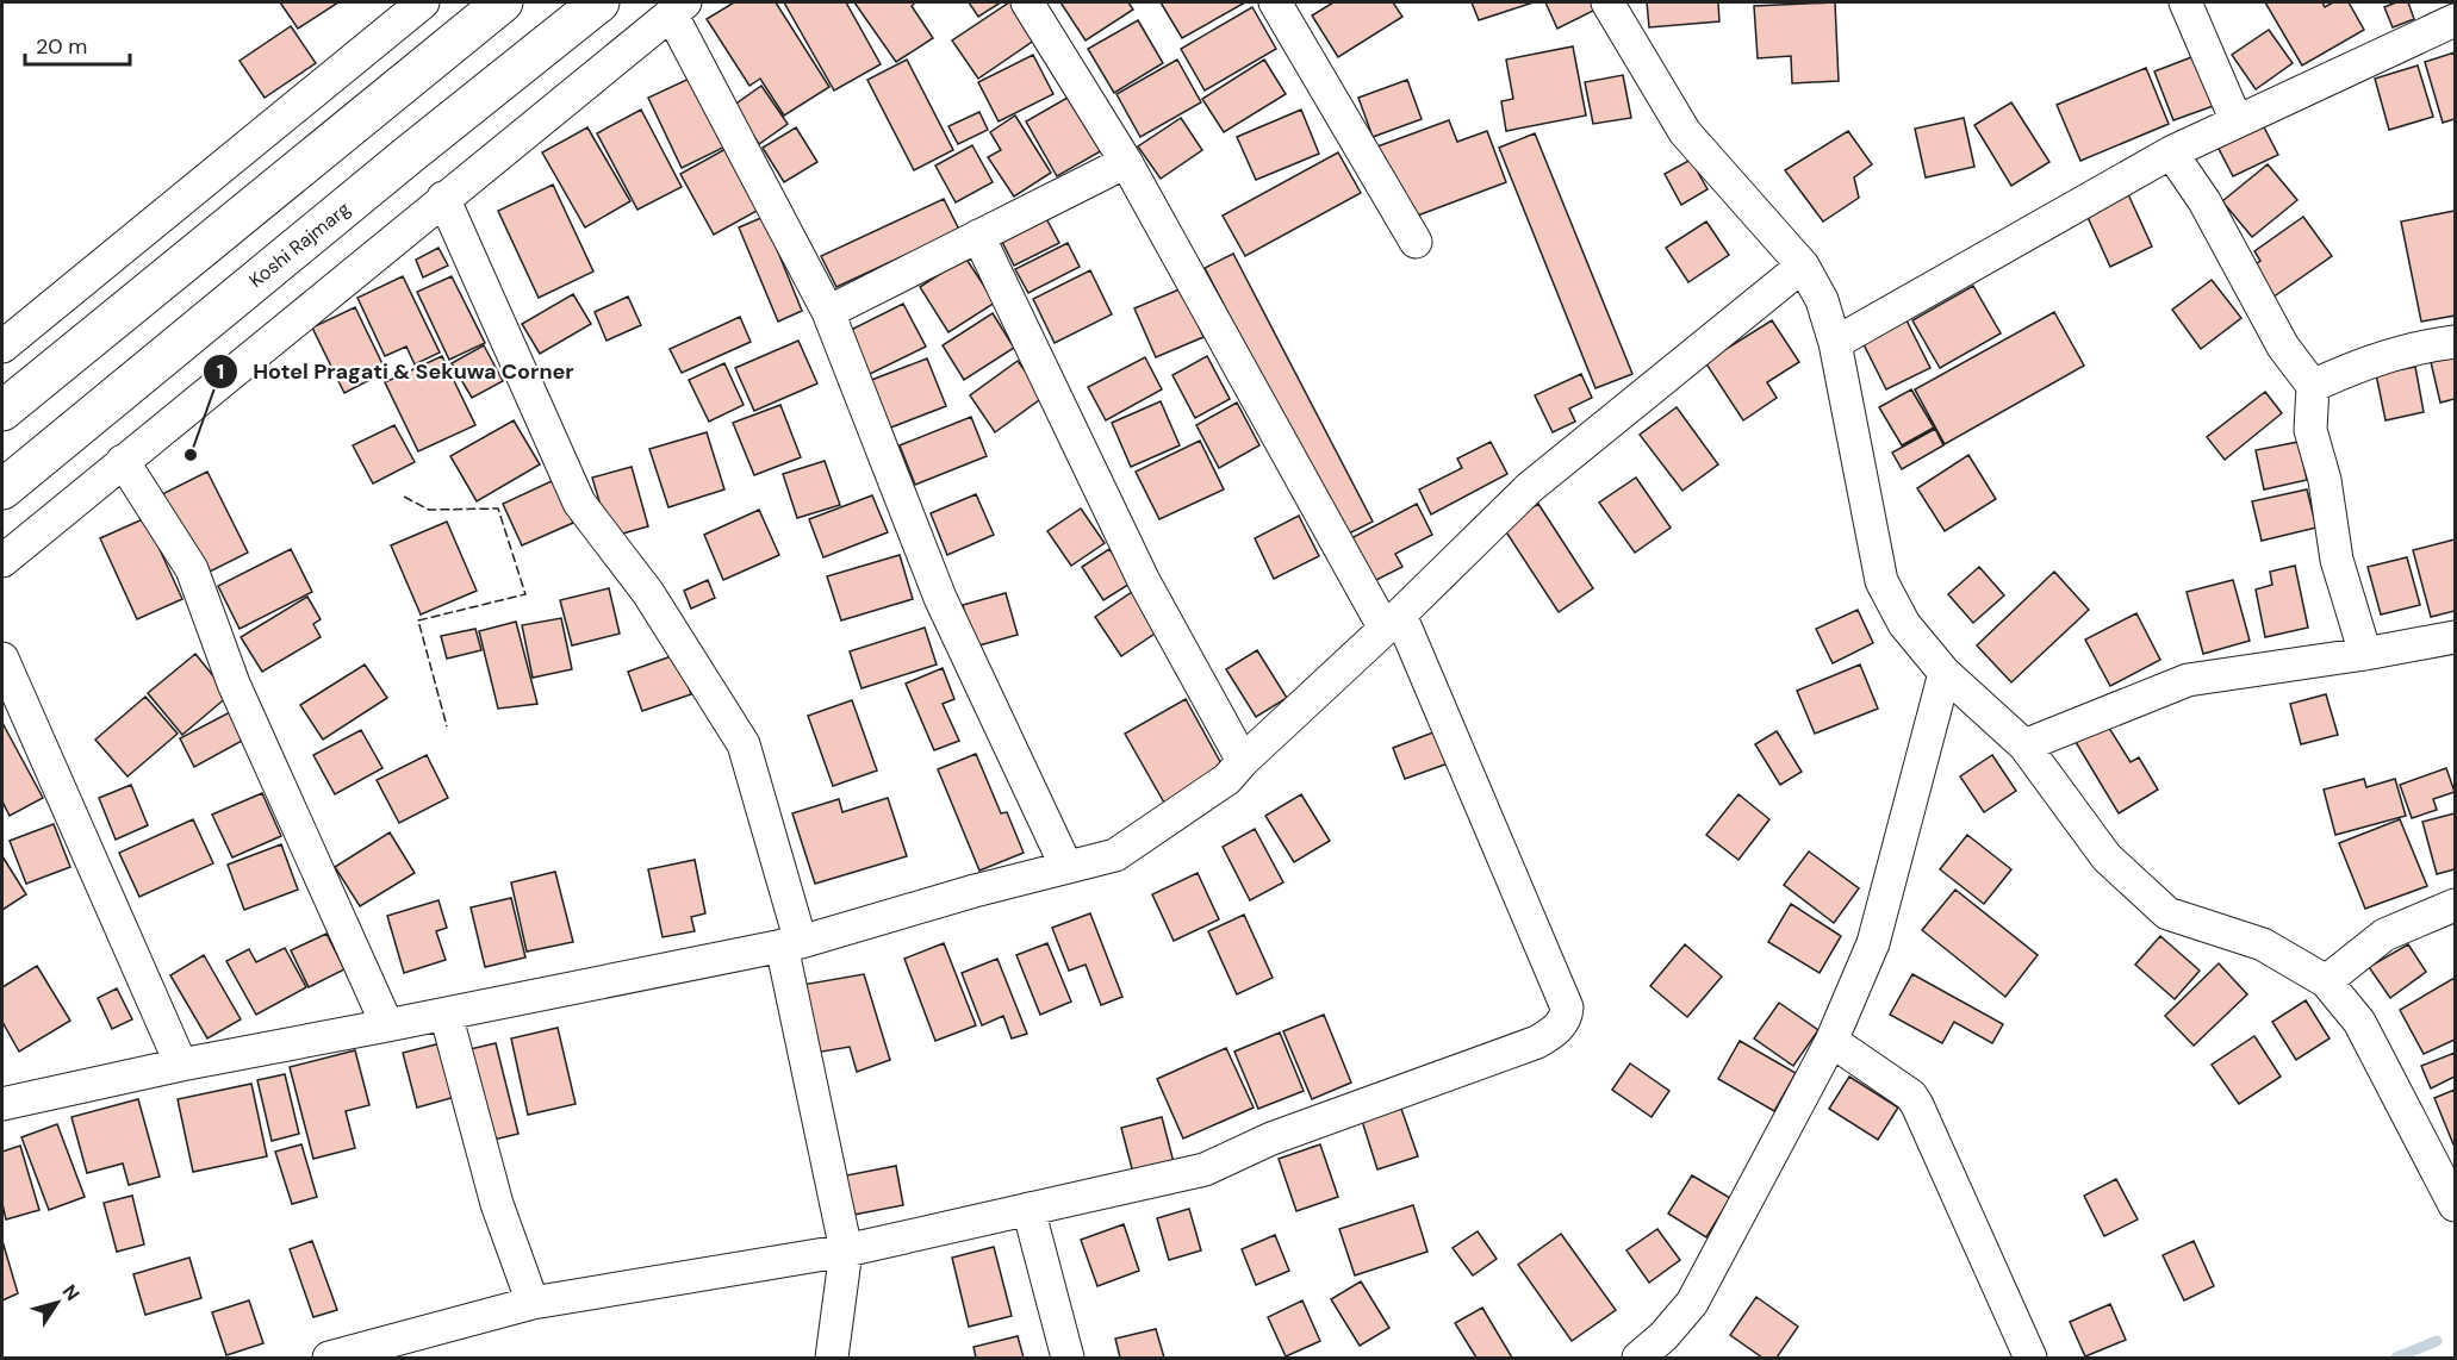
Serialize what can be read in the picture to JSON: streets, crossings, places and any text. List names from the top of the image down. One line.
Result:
{"streets":{"main road":["Koshi Rajmarg"]},"places":["Hotel Pragati & Sekuwa Corner"],"scale_bar":"20 m","north":"top right"}
